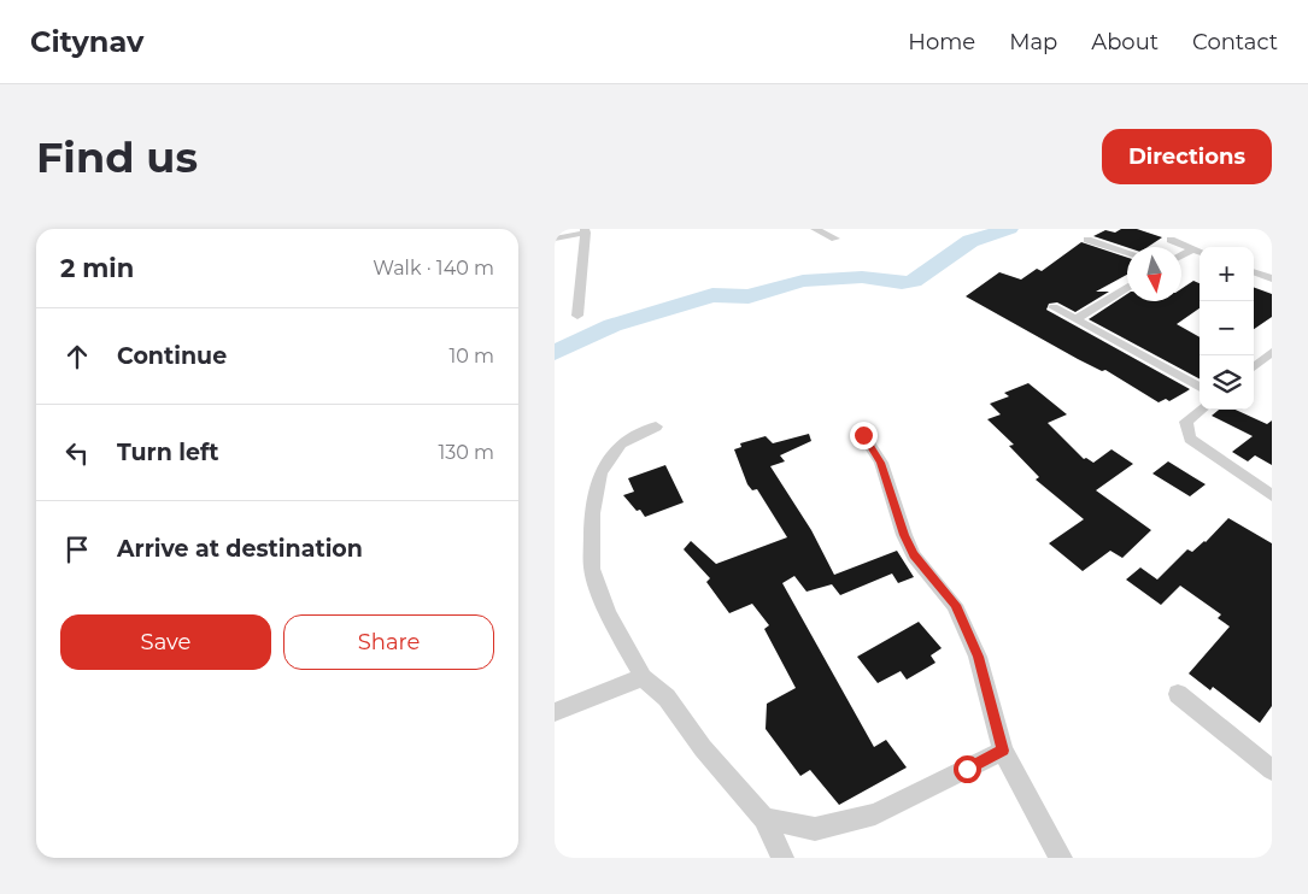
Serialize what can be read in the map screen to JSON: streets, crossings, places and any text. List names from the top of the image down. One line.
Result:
{"north":"bottom","page":{"header":"Citynav","nav":["Home","Map","About","Contact"],"buttons":["Directions",["Save","Share"]],"title":"Find us","heading":["2 min","Walk · 140 m"],"map_buttons":["+","−"],"list":[["Continue","10 m"],["Turn left","130 m"],"Arrive at destination"]}}
